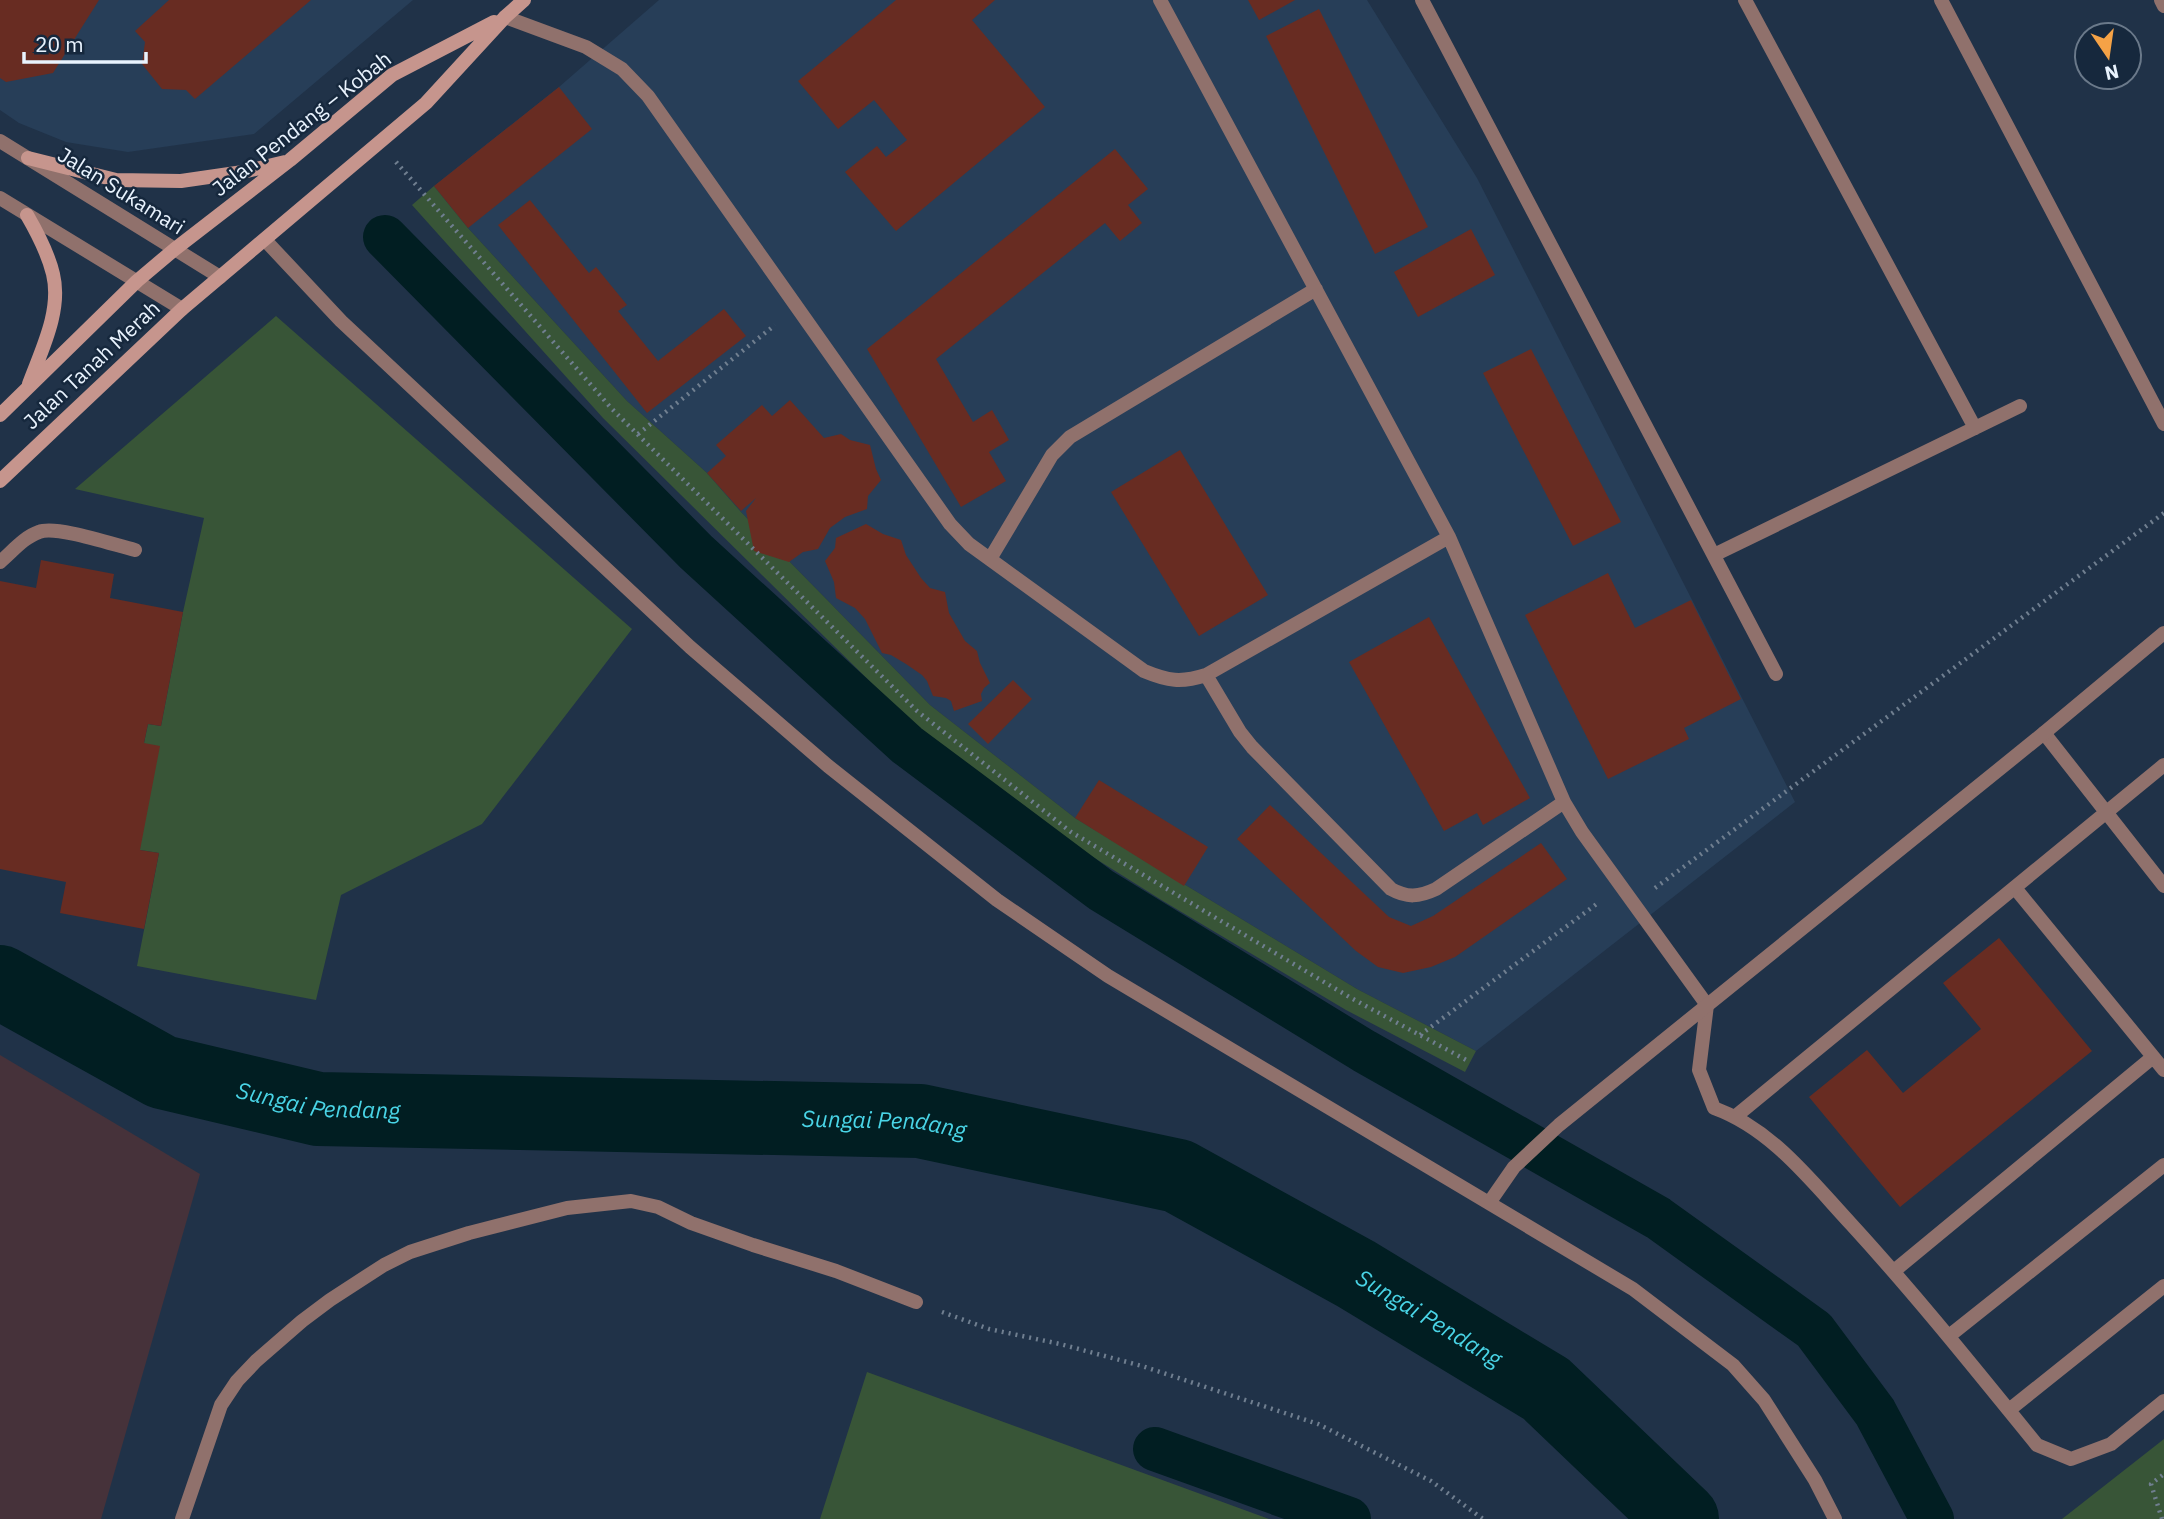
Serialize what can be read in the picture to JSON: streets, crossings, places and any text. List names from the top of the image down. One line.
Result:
{"streets":{"main road":["Jalan Pendang – Kobah","Jalan Tanah Merah"],"street":["Jalan Sukamari"]},"crossings":[["Jalan Pendang – Kobah","Jalan Sukamari"],["Jalan Pendang – Kobah","Jalan Tanah Merah"]],"water":["Sungai Pendang"],"scale_bar":"20 m","north":"bottom"}
